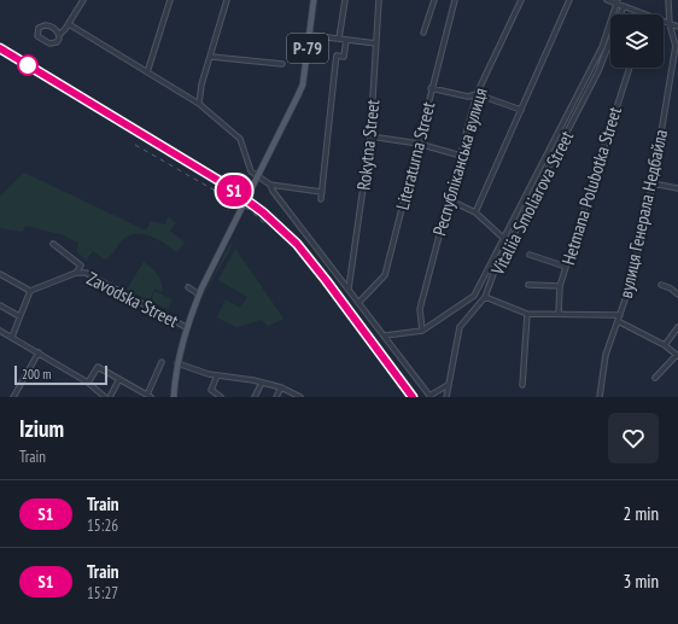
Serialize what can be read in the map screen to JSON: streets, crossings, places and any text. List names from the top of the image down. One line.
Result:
{"streets":{"main road":["Р-79"],"street":["Rokytna Street","Literaturna Street","Республіканська вулиця","Hetmana Polubotka Street","Vitaliia Smoliarova Street","вулиця Генерала Недбайла","Zavodska Street"]},"crossings":[["Р-79","Zavodska Street"],["Республіканська вулиця","Vitaliia Smoliarova Street"]],"scale_bar":"200 m","page":{"on_map":"S1","scale":"200 m","heading":["Izium","Train"],"list":[{"mark":"S1","name":"Train","note":"15:26","value":"2 min"},{"mark":"S1","name":"Train","note":"15:27","value":"3 min"}]}}
